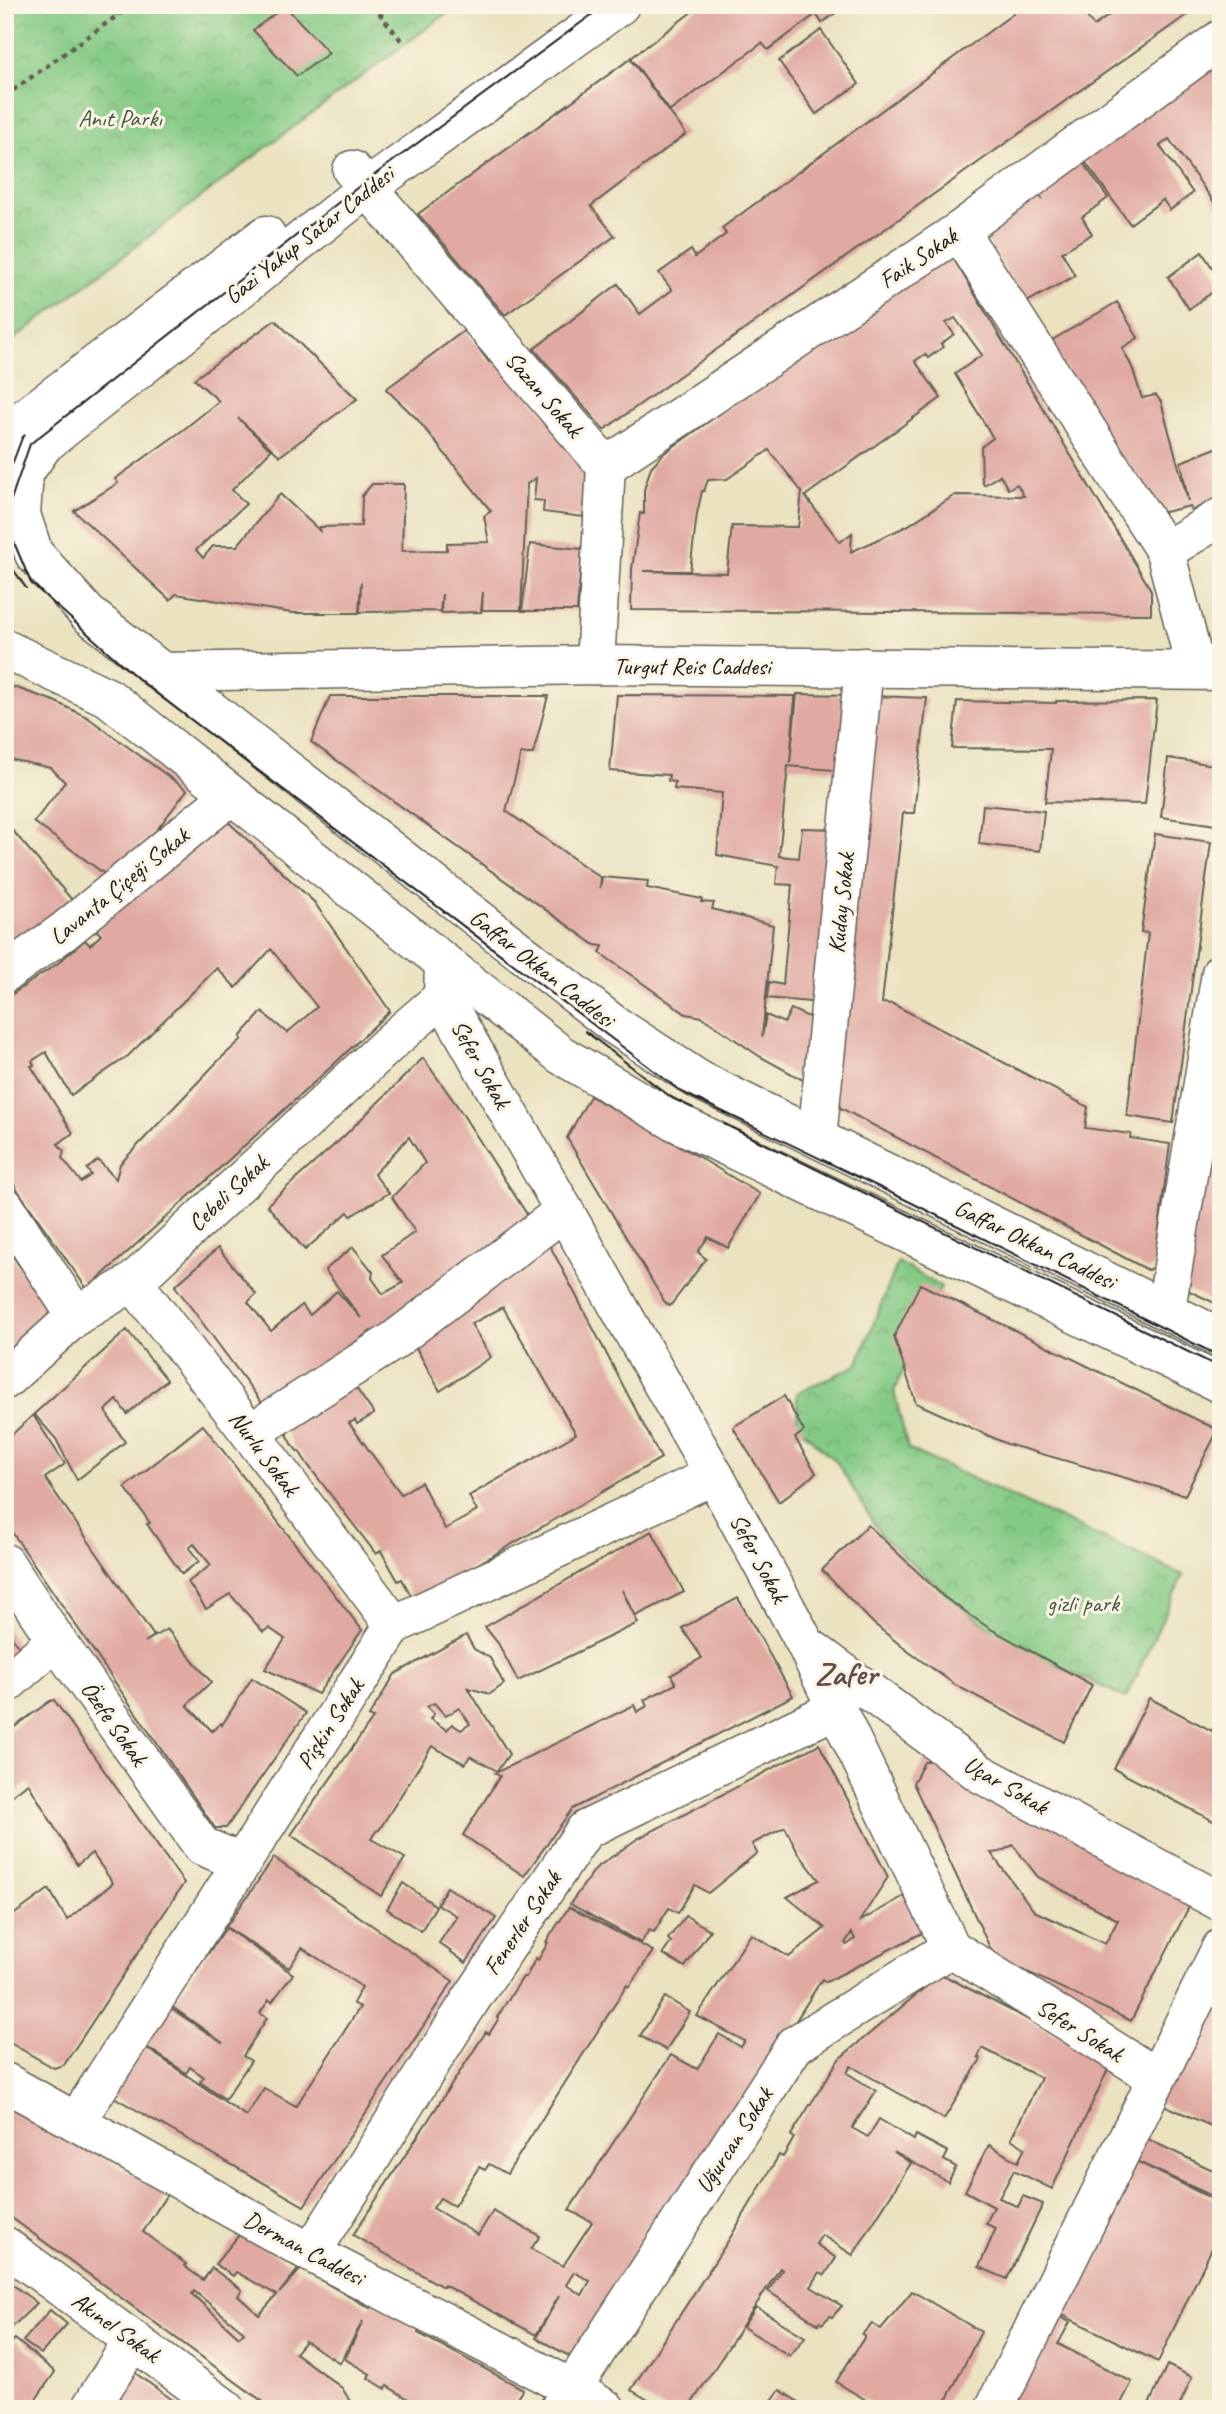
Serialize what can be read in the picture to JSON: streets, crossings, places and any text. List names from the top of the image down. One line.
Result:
{"streets":{"street":["Gazi Yakup Satar Caddesi","Faik Sokak","Sazan Sokak","Turgut Reis Caddesi","Lavanta Çiçeği Sokak","Kuday Sokak","Gaffar Okkan Caddesi","Sefer Sokak","Cebeli Sokak","Nurlu Sokak","Özefe Sokak","Pişkin Sokak","Uçar Sokak","Fenerler Sokak","Uğurcan Sokak","Derman Caddesi","Akınel Sokak"]},"crossings":[["Gazi Yakup Satar Caddesi","Sazan Sokak"],["Gazi Yakup Satar Caddesi","Gaffar Okkan Caddesi"],["Faik Sokak","Sazan Sokak"],["Turgut Reis Caddesi","Kuday Sokak"],["Turgut Reis Caddesi","Gaffar Okkan Caddesi"],["Lavanta Çiçeği Sokak","Gaffar Okkan Caddesi"],["Kuday Sokak","Gaffar Okkan Caddesi"],["Gaffar Okkan Caddesi","Sefer Sokak"],["Gaffar Okkan Caddesi","Cebeli Sokak"],["Sefer Sokak","Cebeli Sokak"],["Sefer Sokak","Uçar Sokak"],["Sefer Sokak","Fenerler Sokak"],["Sefer Sokak","Uğurcan Sokak"],["Cebeli Sokak","Nurlu Sokak"],["Nurlu Sokak","Pişkin Sokak"],["Özefe Sokak","Pişkin Sokak"],["Pişkin Sokak","Derman Caddesi"],["Fenerler Sokak","Derman Caddesi"],["Uğurcan Sokak","Derman Caddesi"]],"districts":["Zafer"],"parks":["Anıt Parkı","gizli park"]}
